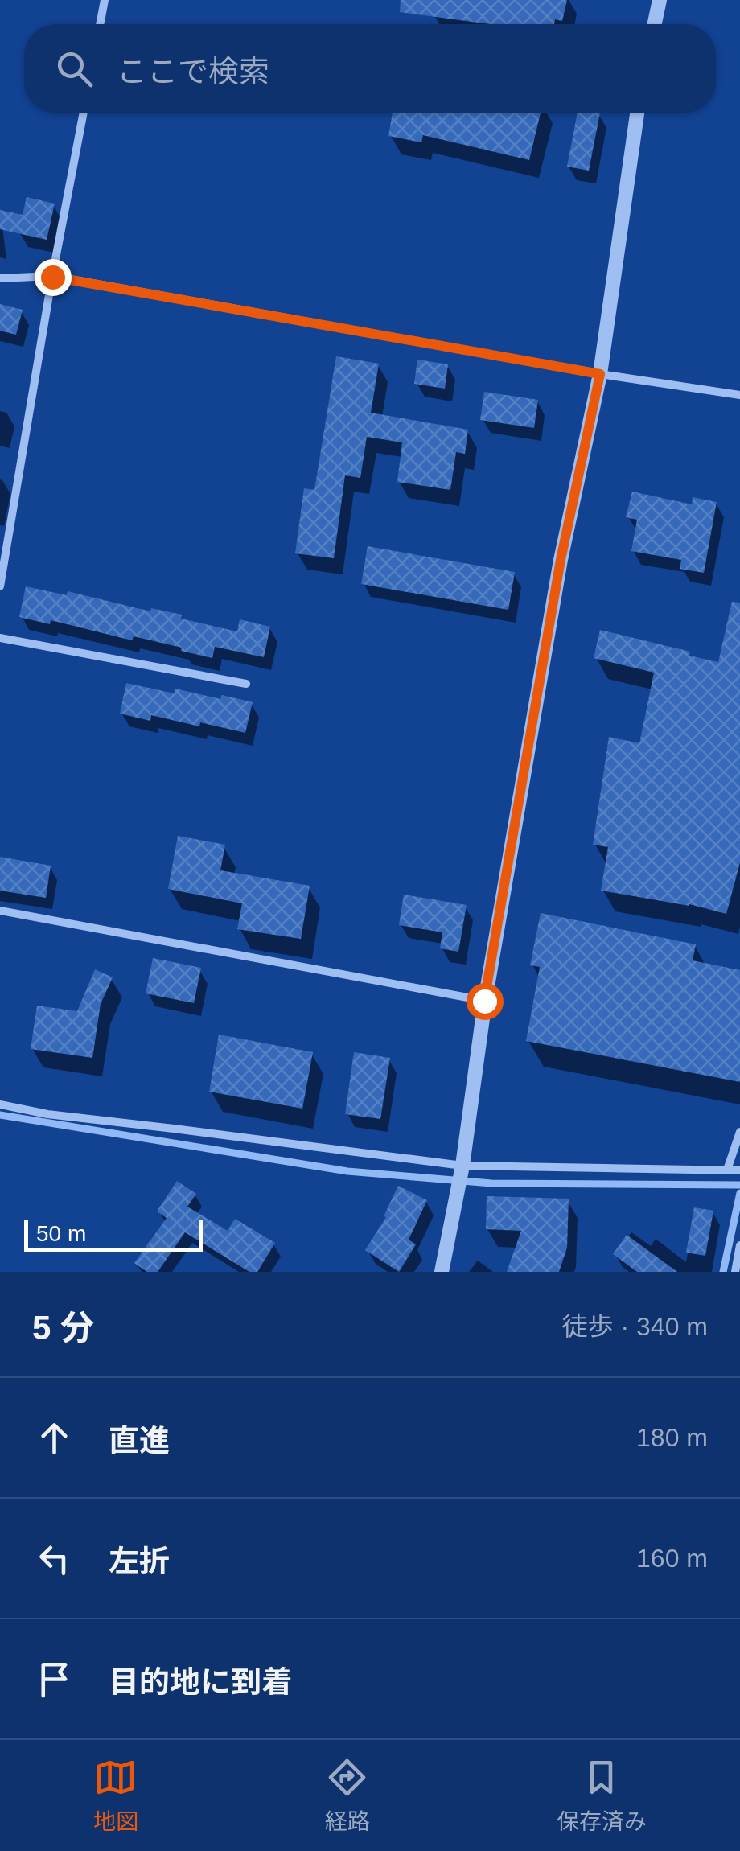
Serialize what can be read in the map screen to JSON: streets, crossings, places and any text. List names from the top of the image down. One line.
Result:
{"scale_bar":"50 m","page":{"search":"ここで検索","scale":"50 m","heading":["5 分","徒歩 · 340 m"],"list":[["直進","180 m"],["左折","160 m"],"目的地に到着"],"nav":["地図","経路","保存済み"]}}
